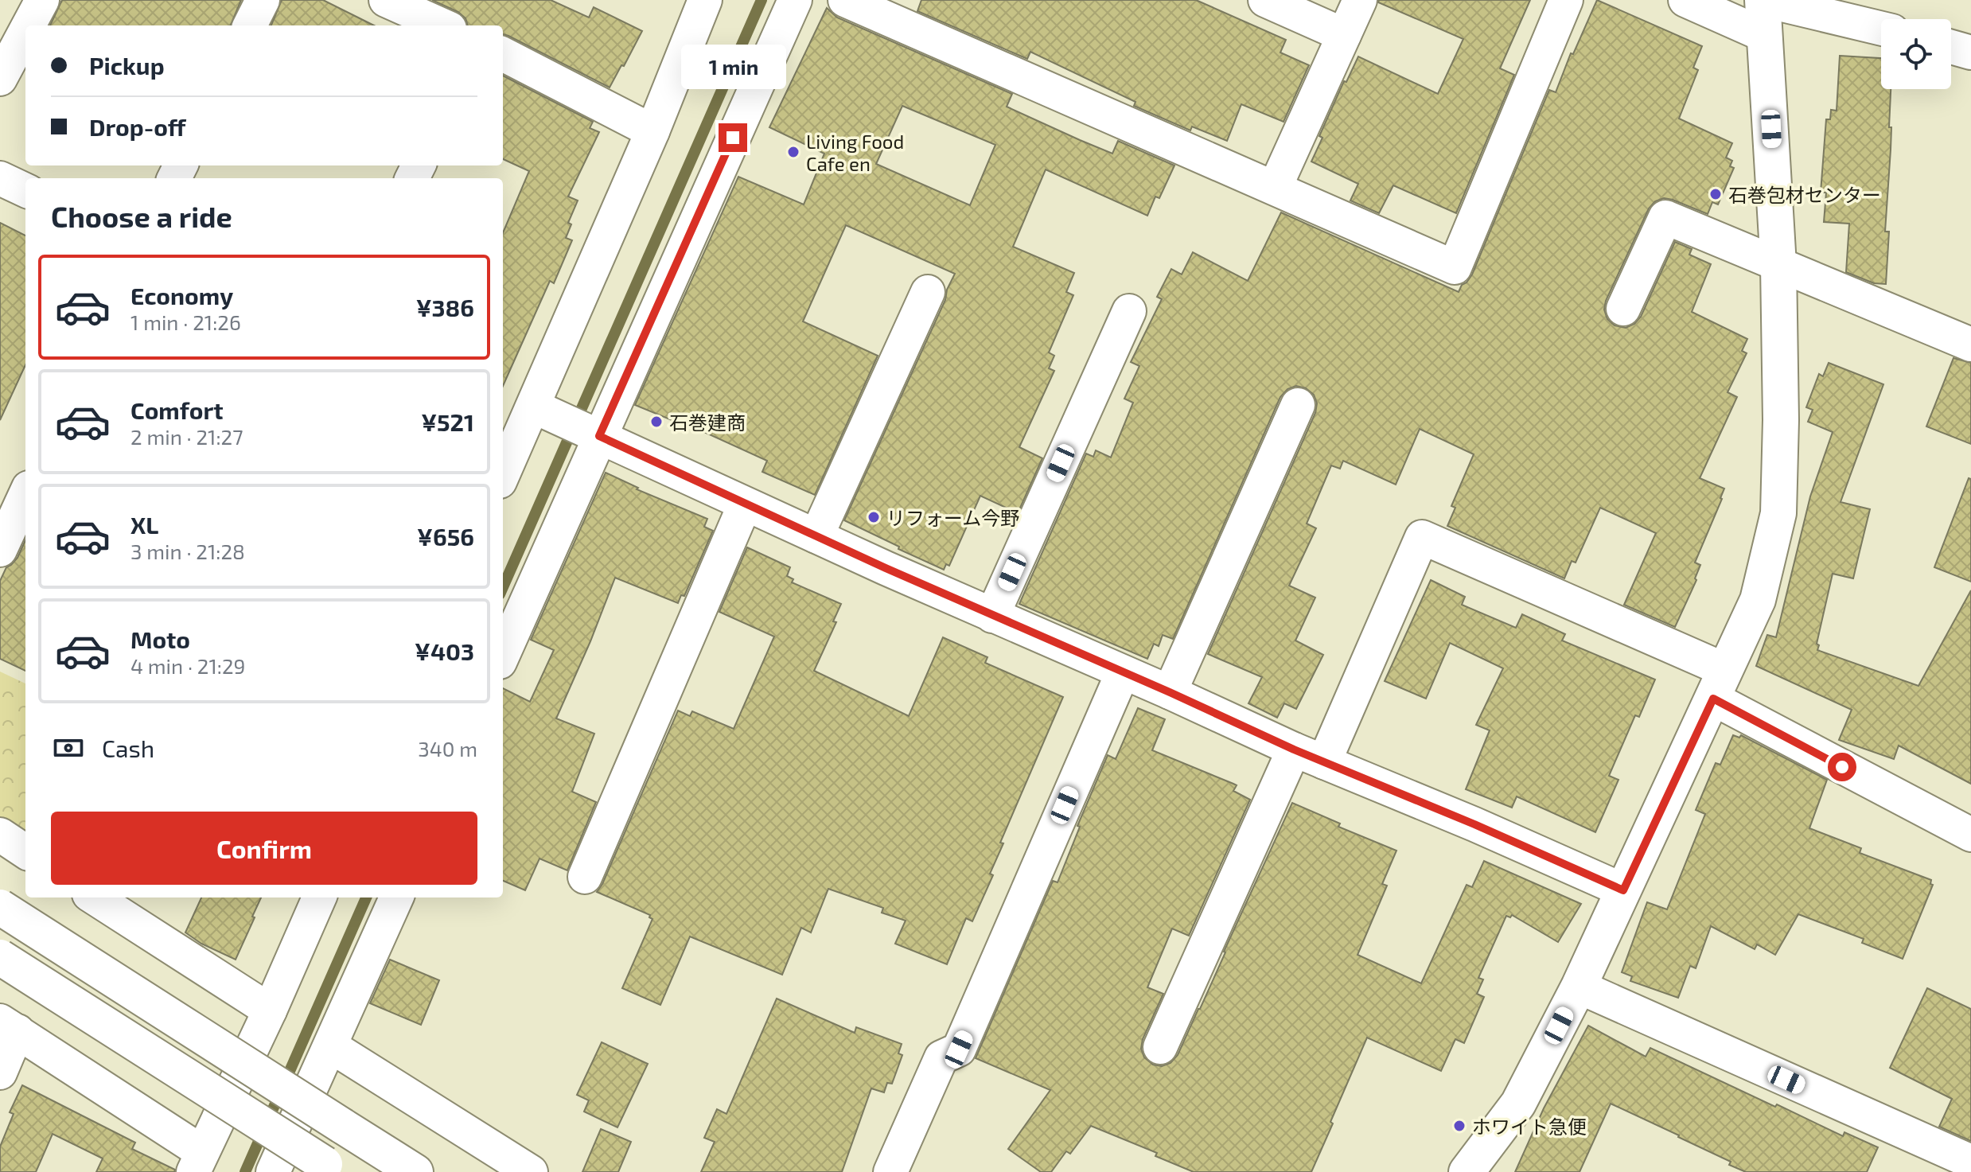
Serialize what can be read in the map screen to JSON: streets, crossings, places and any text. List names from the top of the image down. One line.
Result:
{"places":["Living Food Cafe en","石巻包材センター","石巻建商","リフォーム今野","ホワイト急便"],"page":{"banner":["Pickup","Drop-off"],"bubble":"1 min","heading":"Choose a ride","list":[{"name":"Economy","note":"1 min · 21:26","value":"¥386"},{"name":"Comfort","note":"2 min · 21:27","value":"¥521"},{"name":"XL","note":"3 min · 21:28","value":"¥656"},{"name":"Moto","note":"4 min · 21:29","value":"¥403"}],"pay":["Cash","340 m"],"buttons":"Confirm"}}
